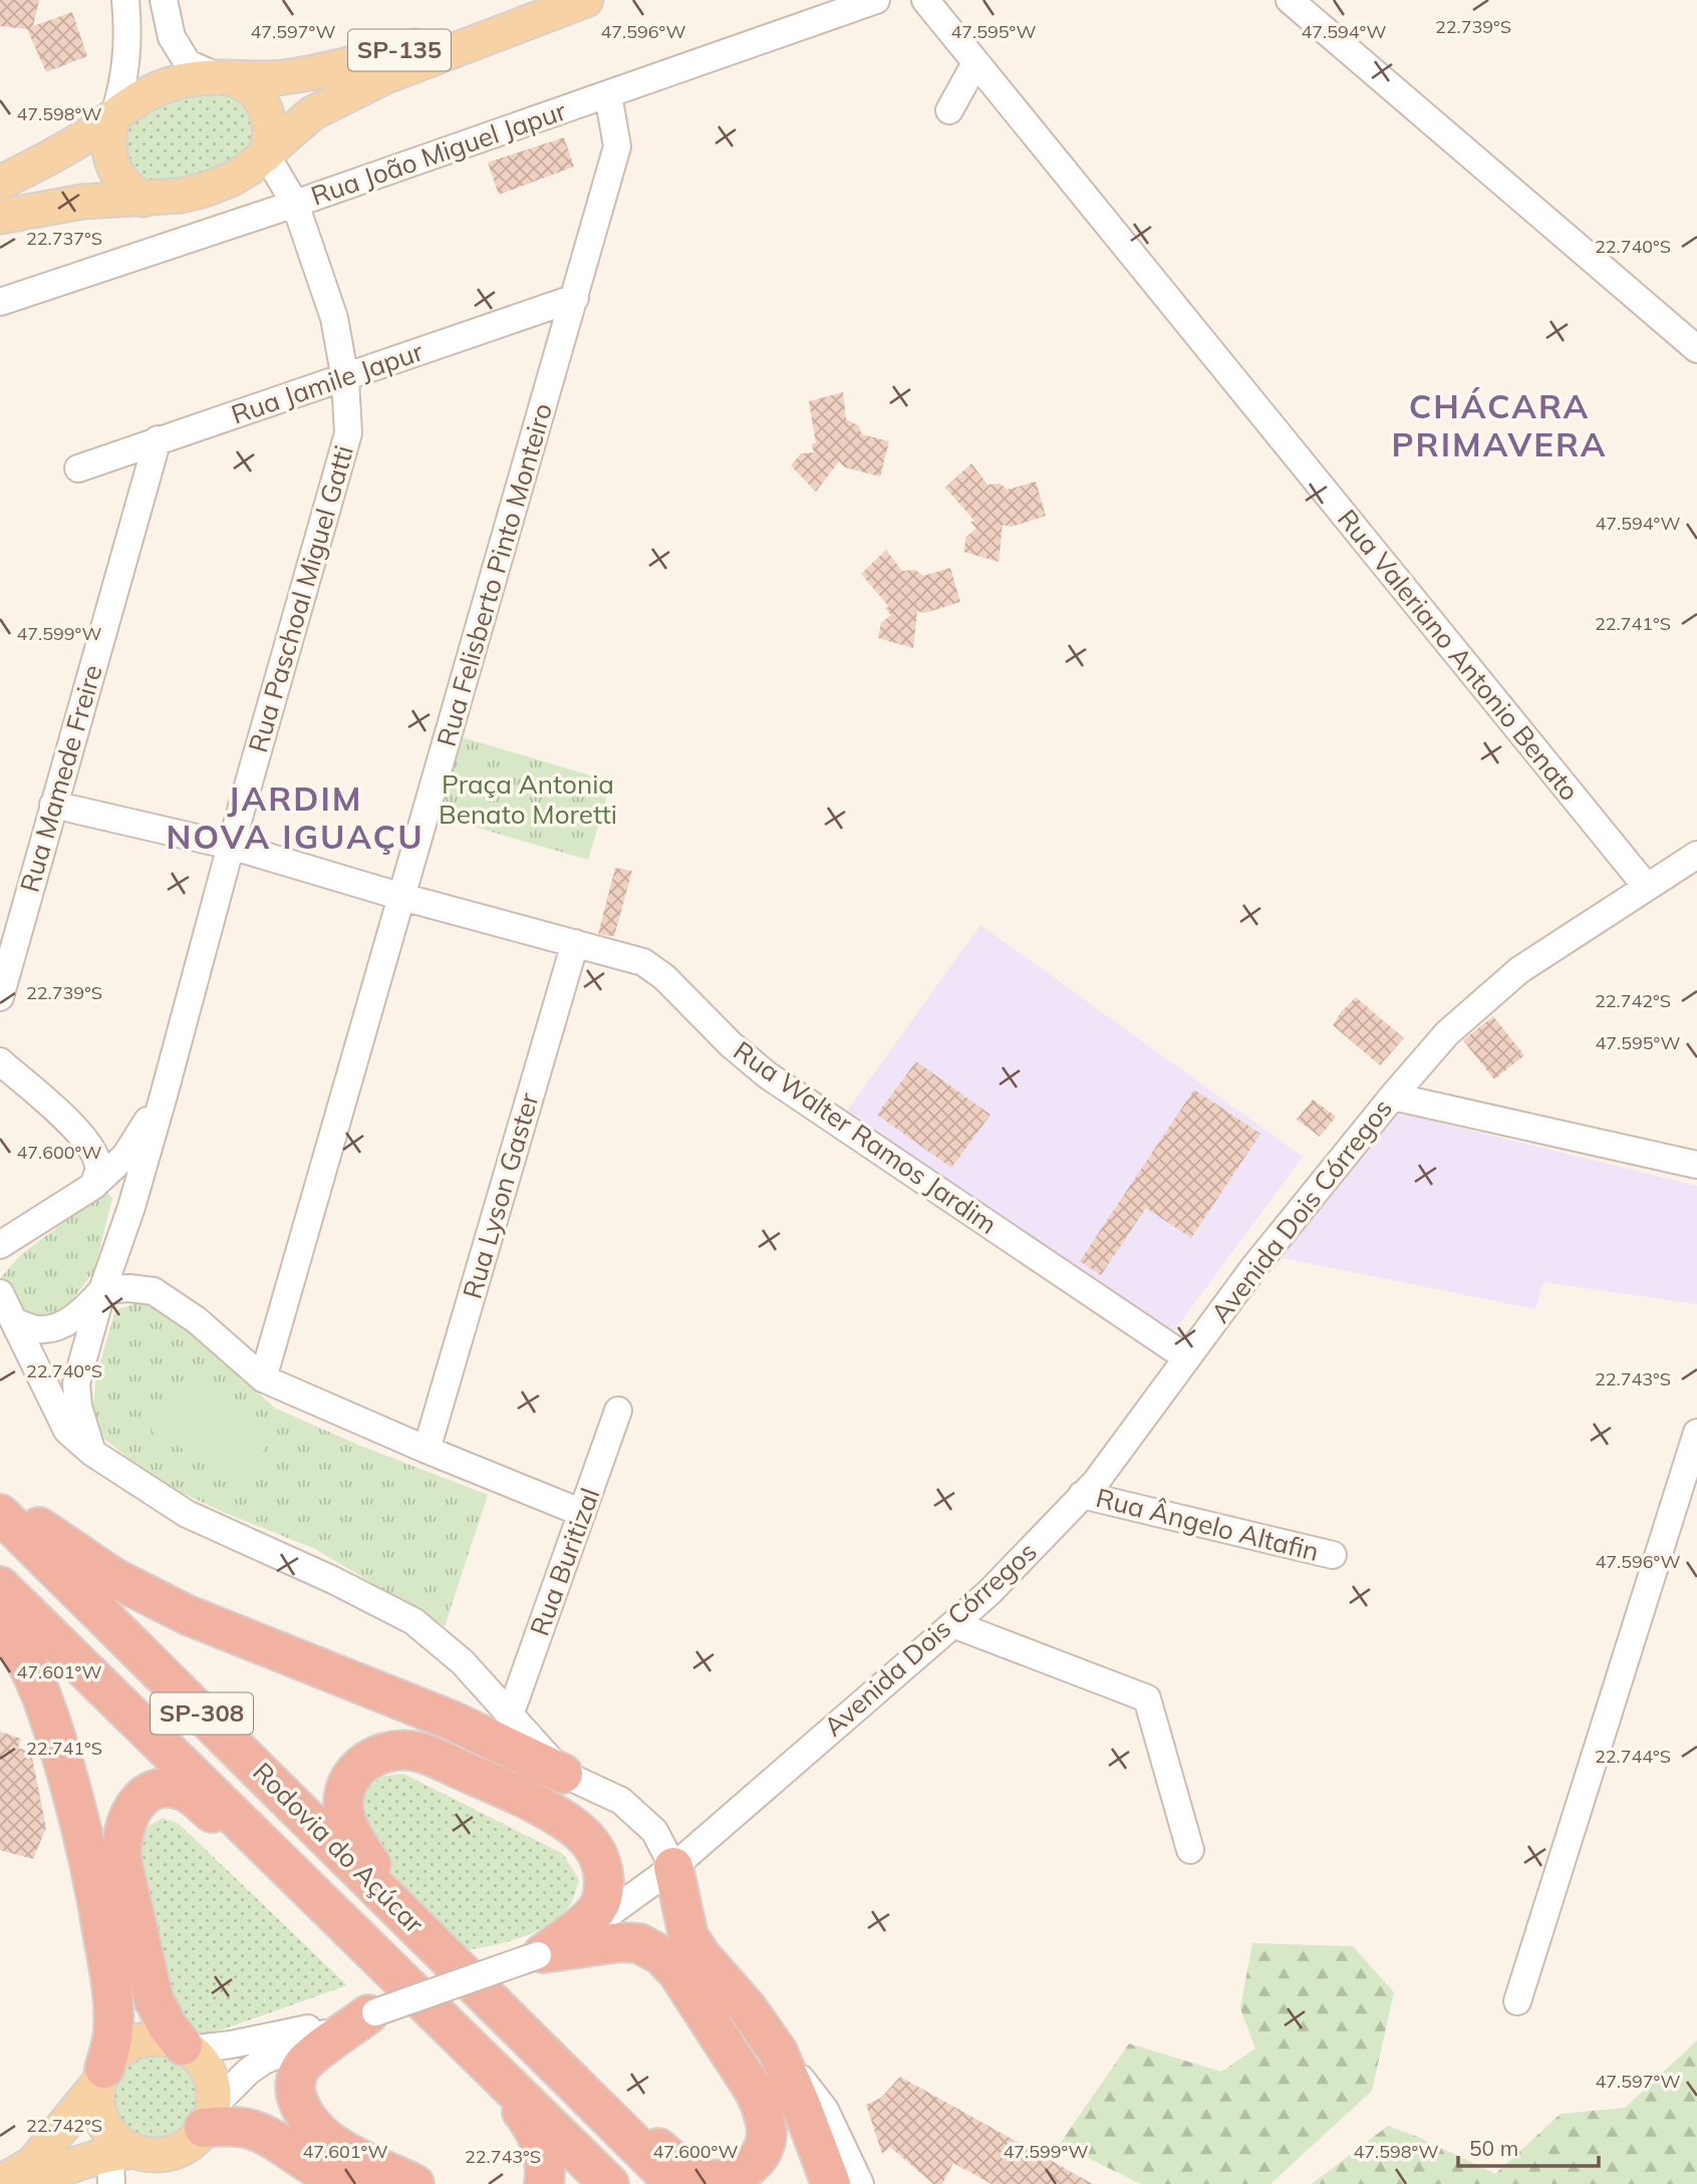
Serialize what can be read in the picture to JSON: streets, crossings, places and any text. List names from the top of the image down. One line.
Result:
{"streets":{"highway":["SP-308","Rodovia do Açúcar"],"main road":["SP-135"],"street":["Rua João Miguel Japur","Rua Jamile Japur","Rua Felisberto Pinto Monteiro","Rua Paschoal Miguel Gatti","Rua Valeriano Antonio Benato","Rua Mamede Freire","Rua Walter Ramos Jardim","Rua Lyson Gaster","Avenida Dois Córregos","Rua Ângelo Altafin","Rua Buritizal"]},"crossings":[["SP-135","Rua Paschoal Miguel Gatti"],["Rua João Miguel Japur","Rua Felisberto Pinto Monteiro"],["Rua João Miguel Japur","Rua Paschoal Miguel Gatti"],["Rua Jamile Japur","Rua Felisberto Pinto Monteiro"],["Rua Jamile Japur","Rua Paschoal Miguel Gatti"],["Rua Jamile Japur","Rua Mamede Freire"],["Rua Felisberto Pinto Monteiro","Rua Walter Ramos Jardim"],["Rua Paschoal Miguel Gatti","Rua Walter Ramos Jardim"],["Rua Valeriano Antonio Benato","Avenida Dois Córregos"],["Rua Mamede Freire","Rua Walter Ramos Jardim"],["Rua Walter Ramos Jardim","Rua Lyson Gaster"],["Rua Walter Ramos Jardim","Avenida Dois Córregos"],["Avenida Dois Córregos","Rua Ângelo Altafin"],["SP-308","Rodovia do Açúcar"]],"districts":["CHÁCARA PRIMAVERA","JARDIM NOVA IGUAÇU"],"parks":["Praça Antonia Benato Moretti"],"scale_bar":"50 m","coordinates":["22.739°S","47.597°W","47.596°W","47.595°W","47.594°W","47.598°W","22.737°S","22.740°S","22.741°S","47.599°W","22.742°S","47.600°W","22.743°S","47.601°W","22.744°S"]}
